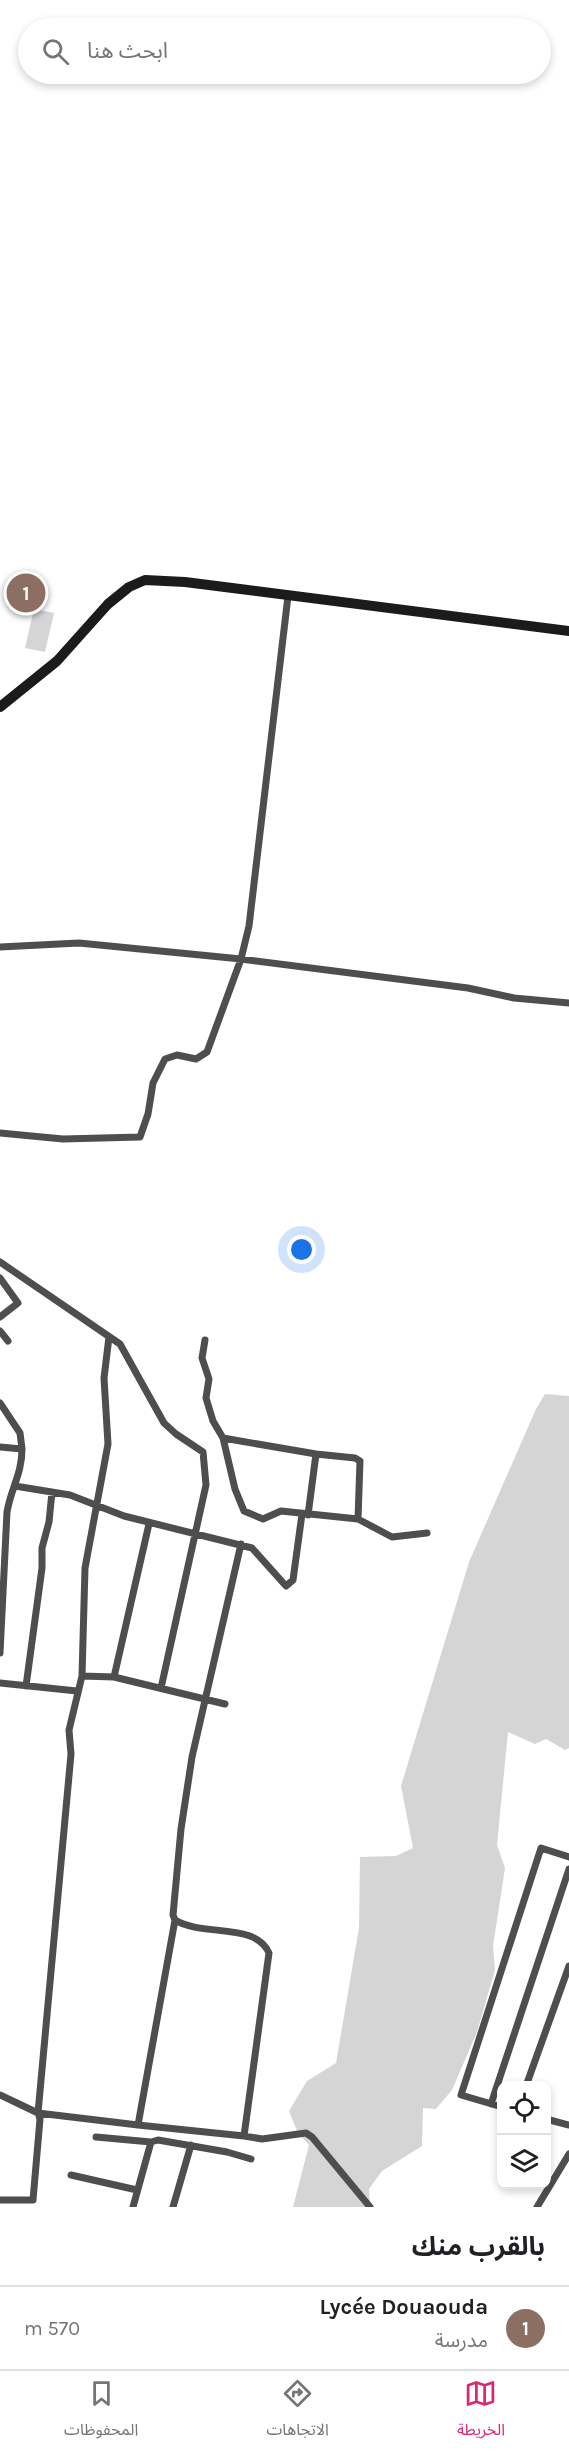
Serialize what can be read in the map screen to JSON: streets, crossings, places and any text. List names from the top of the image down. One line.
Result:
{"page":{"search":"ابحث هنا","pins":"1","heading":"بالقرب منك","list":[{"mark":"1","name":"Lycée Douaouda","note":"مدرسة","value":"570 m"}],"nav":["الخريطة","الاتجاهات","المحفوظات"]}}
